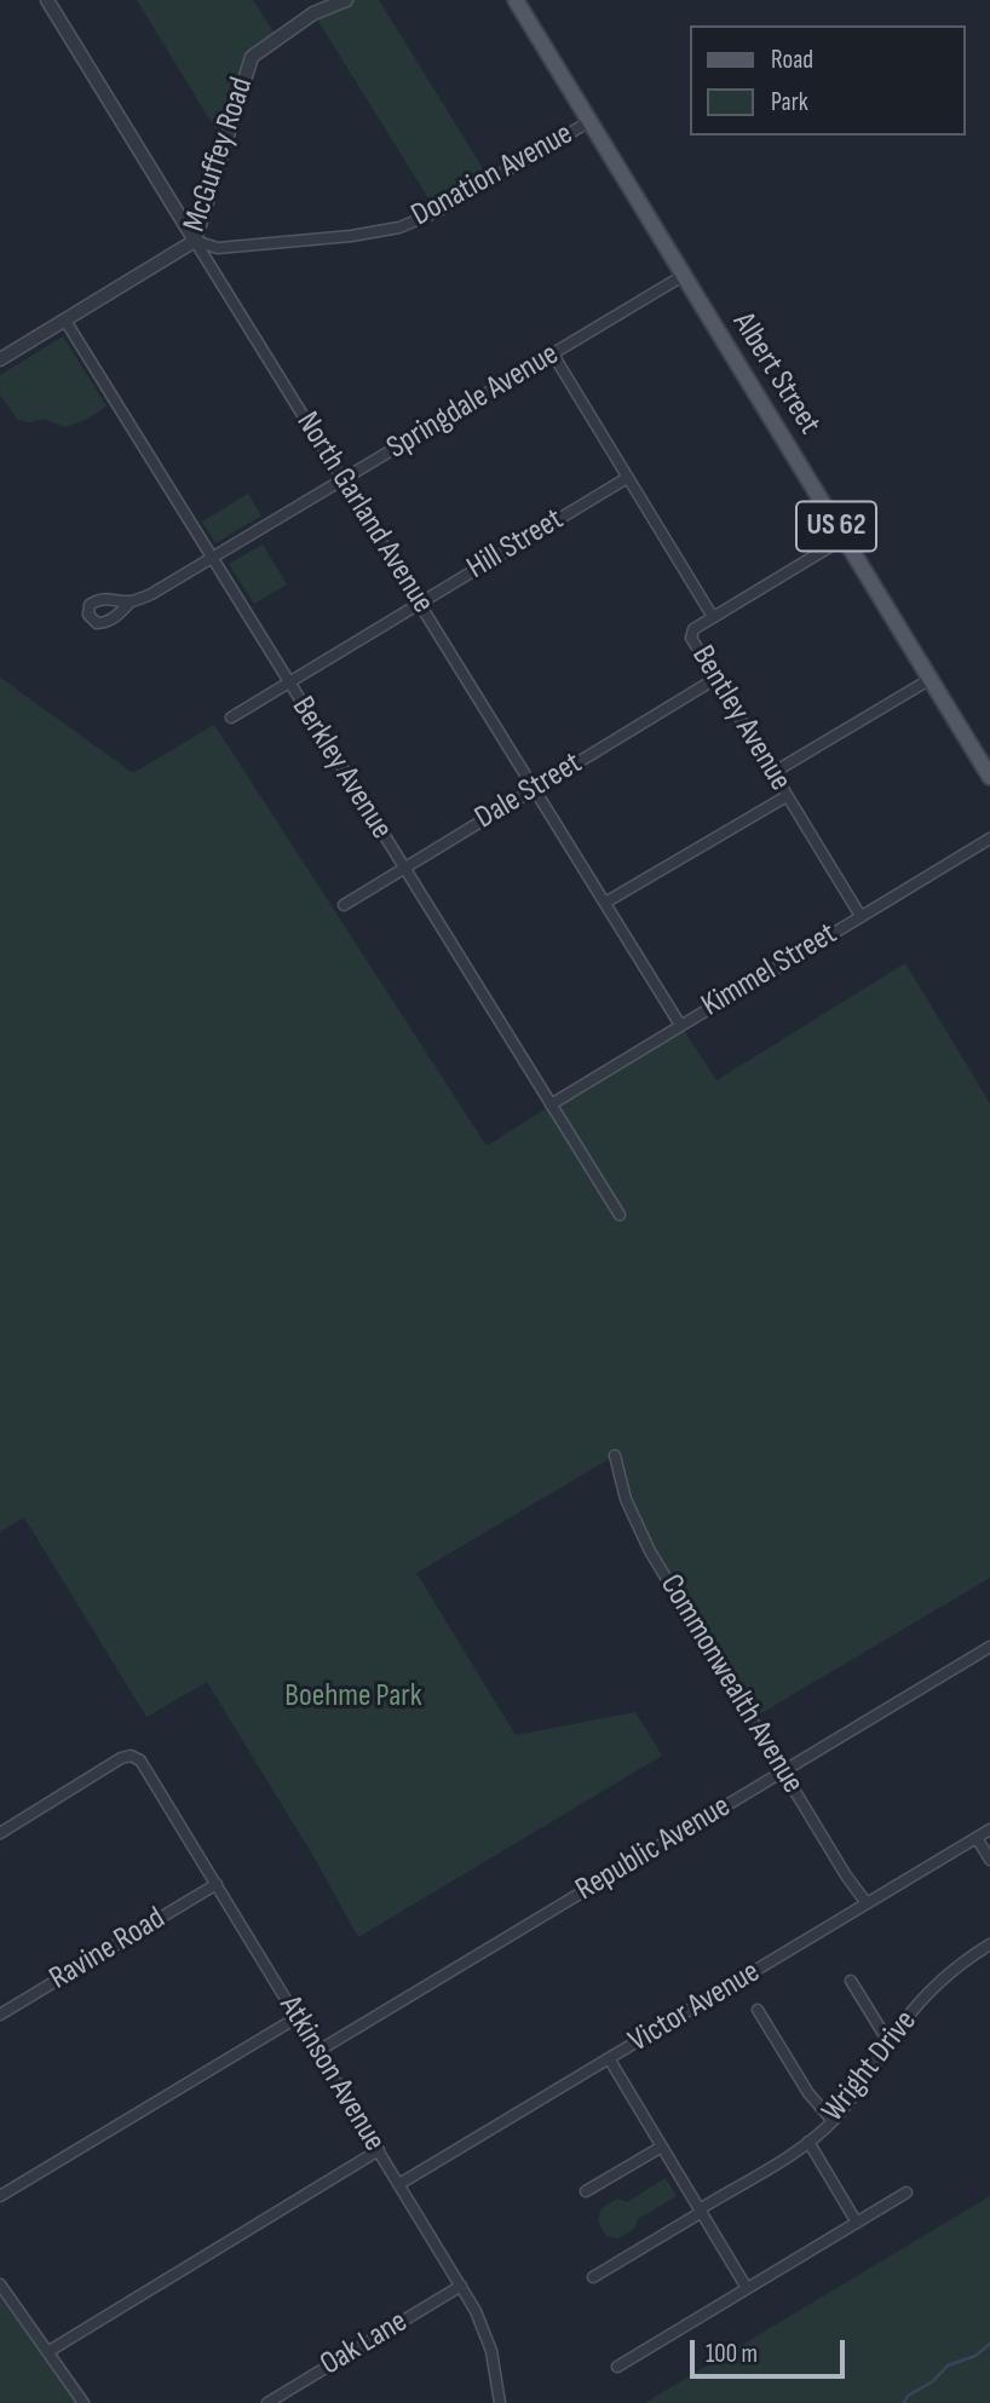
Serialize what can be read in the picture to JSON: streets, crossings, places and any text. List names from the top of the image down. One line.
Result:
{"streets":{"main road":["Albert Street","US 62"],"street":["McGuffey Road","Donation Avenue","Springdale Avenue","North Garland Avenue","Hill Street","Bentley Avenue","Berkley Avenue","Dale Street","Kimmel Street","Commonwealth Avenue","Republic Avenue","Ravine Road","Victor Avenue","Wright Drive","Atkinson Avenue","Oak Lane"]},"crossings":[["McGuffey Road","Donation Avenue"],["McGuffey Road","North Garland Avenue"],["McGuffey Road","Berkley Avenue"],["Donation Avenue","Albert Street"],["Donation Avenue","North Garland Avenue"],["Albert Street","Springdale Avenue"],["Springdale Avenue","North Garland Avenue"],["Springdale Avenue","Bentley Avenue"],["Springdale Avenue","Berkley Avenue"],["North Garland Avenue","Hill Street"],["North Garland Avenue","Dale Street"],["North Garland Avenue","Kimmel Street"],["Hill Street","Bentley Avenue"],["Hill Street","Berkley Avenue"],["Bentley Avenue","Dale Street"],["Bentley Avenue","Kimmel Street"],["Berkley Avenue","Dale Street"],["Berkley Avenue","Kimmel Street"],["Commonwealth Avenue","Republic Avenue"],["Commonwealth Avenue","Victor Avenue"],["Republic Avenue","Atkinson Avenue"],["Ravine Road","Atkinson Avenue"],["Victor Avenue","Atkinson Avenue"],["Atkinson Avenue","Oak Lane"]],"parks":["Boehme Park"],"legend":["Road","Park"],"scale_bar":"100 m"}
